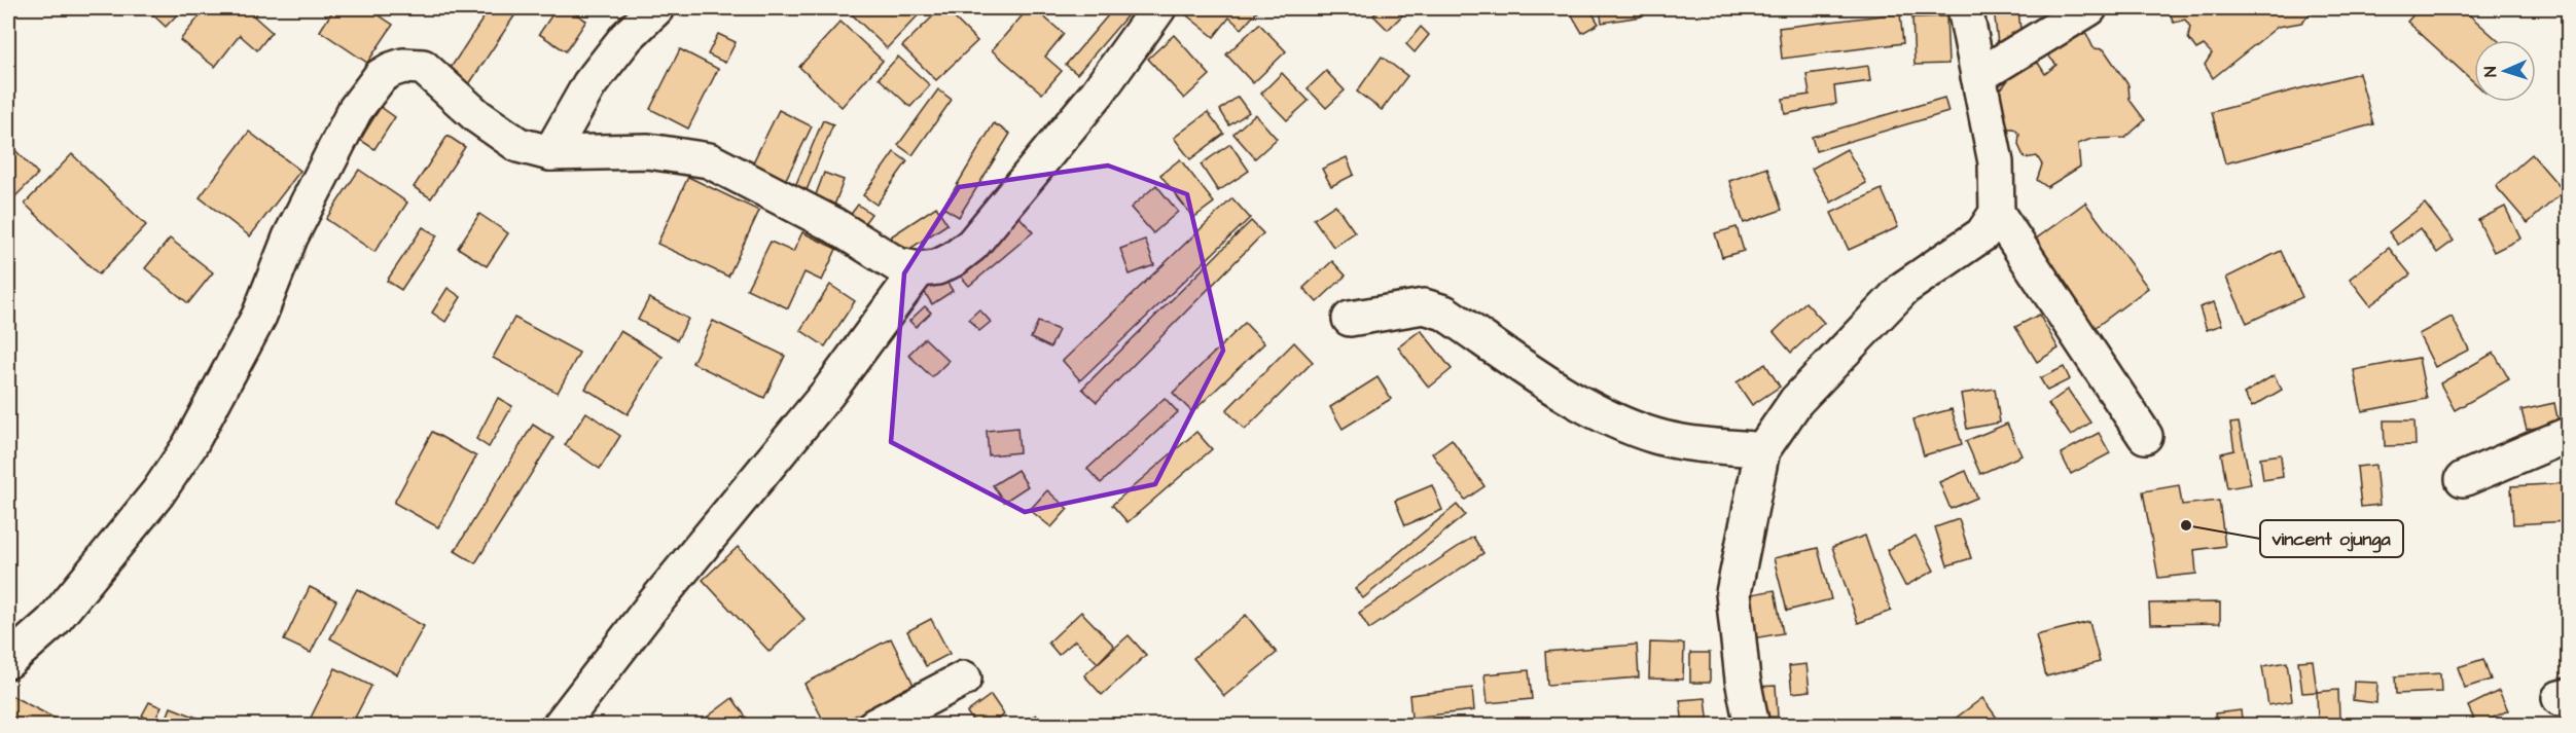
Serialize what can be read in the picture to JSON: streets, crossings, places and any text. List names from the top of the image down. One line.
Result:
{"places":["vincent ojunga"],"north":"left"}
